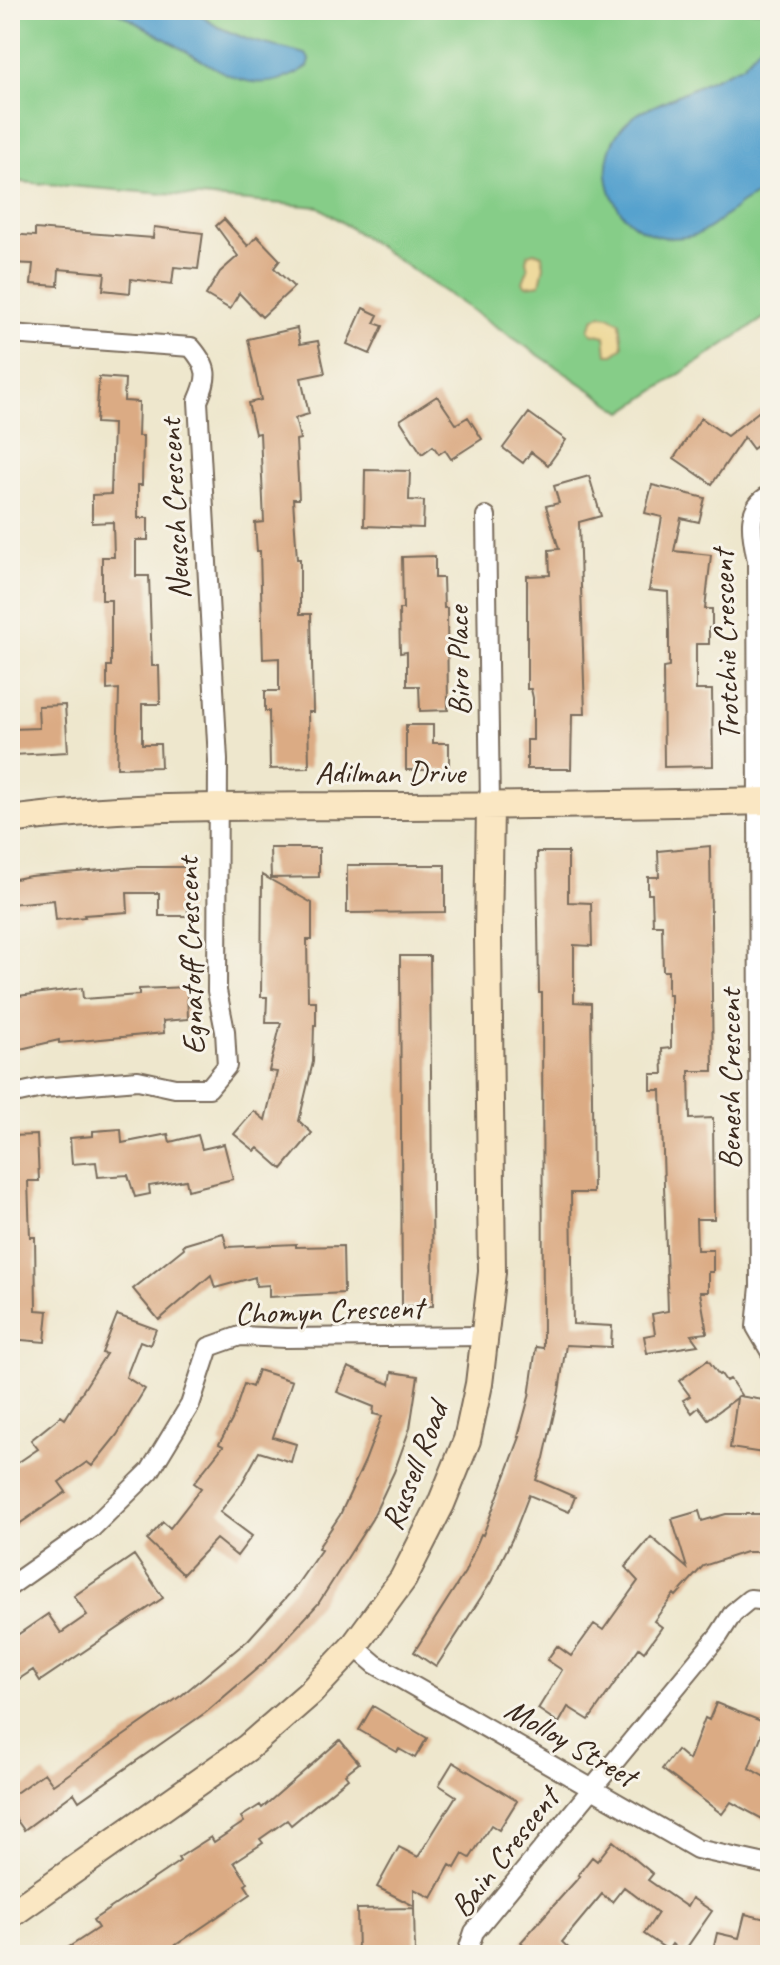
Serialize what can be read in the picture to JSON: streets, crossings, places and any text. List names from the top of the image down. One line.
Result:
{"streets":{"street":["Neusch Crescent","Trotchie Crescent","Biro Place","Adilman Drive","Egnatoff Crescent","Benesh Crescent","Chomyn Crescent","Russell Road","Molloy Street","Bain Crescent"]},"crossings":[["Neusch Crescent","Adilman Drive"],["Neusch Crescent","Egnatoff Crescent"],["Trotchie Crescent","Adilman Drive"],["Trotchie Crescent","Benesh Crescent"],["Biro Place","Adilman Drive"],["Biro Place","Russell Road"],["Adilman Drive","Egnatoff Crescent"],["Adilman Drive","Benesh Crescent"],["Adilman Drive","Russell Road"],["Chomyn Crescent","Russell Road"],["Russell Road","Molloy Street"],["Molloy Street","Bain Crescent"]]}
